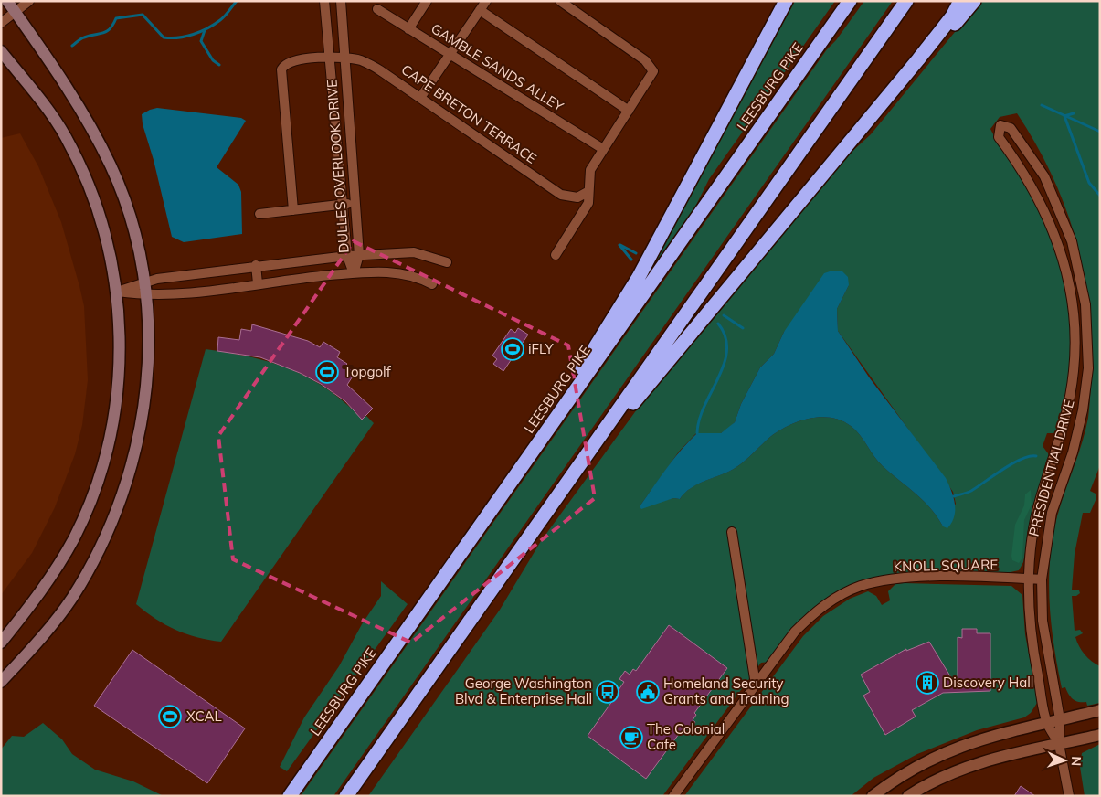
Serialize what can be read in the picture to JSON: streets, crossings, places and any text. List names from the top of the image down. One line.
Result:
{"streets":{"highway":["LEESBURG PIKE"],"street":["GAMBLE SANDS ALLEY","CAPE BRETON TERRACE","DULLES OVERLOOK DRIVE","PRESIDENTIAL DRIVE","KNOLL SQUARE"]},"crossings":[["CAPE BRETON TERRACE","DULLES OVERLOOK DRIVE"],["PRESIDENTIAL DRIVE","KNOLL SQUARE"]],"places":{"sports":["iFLY","Topgolf","XCAL"],"building":["Discovery Hall"],"bus stop":["George Washington Blvd & Enterprise Hall"],"public building":["Homeland Security Grants and Training"],"cafe":["The Colonial Cafe"]},"north":"right"}
